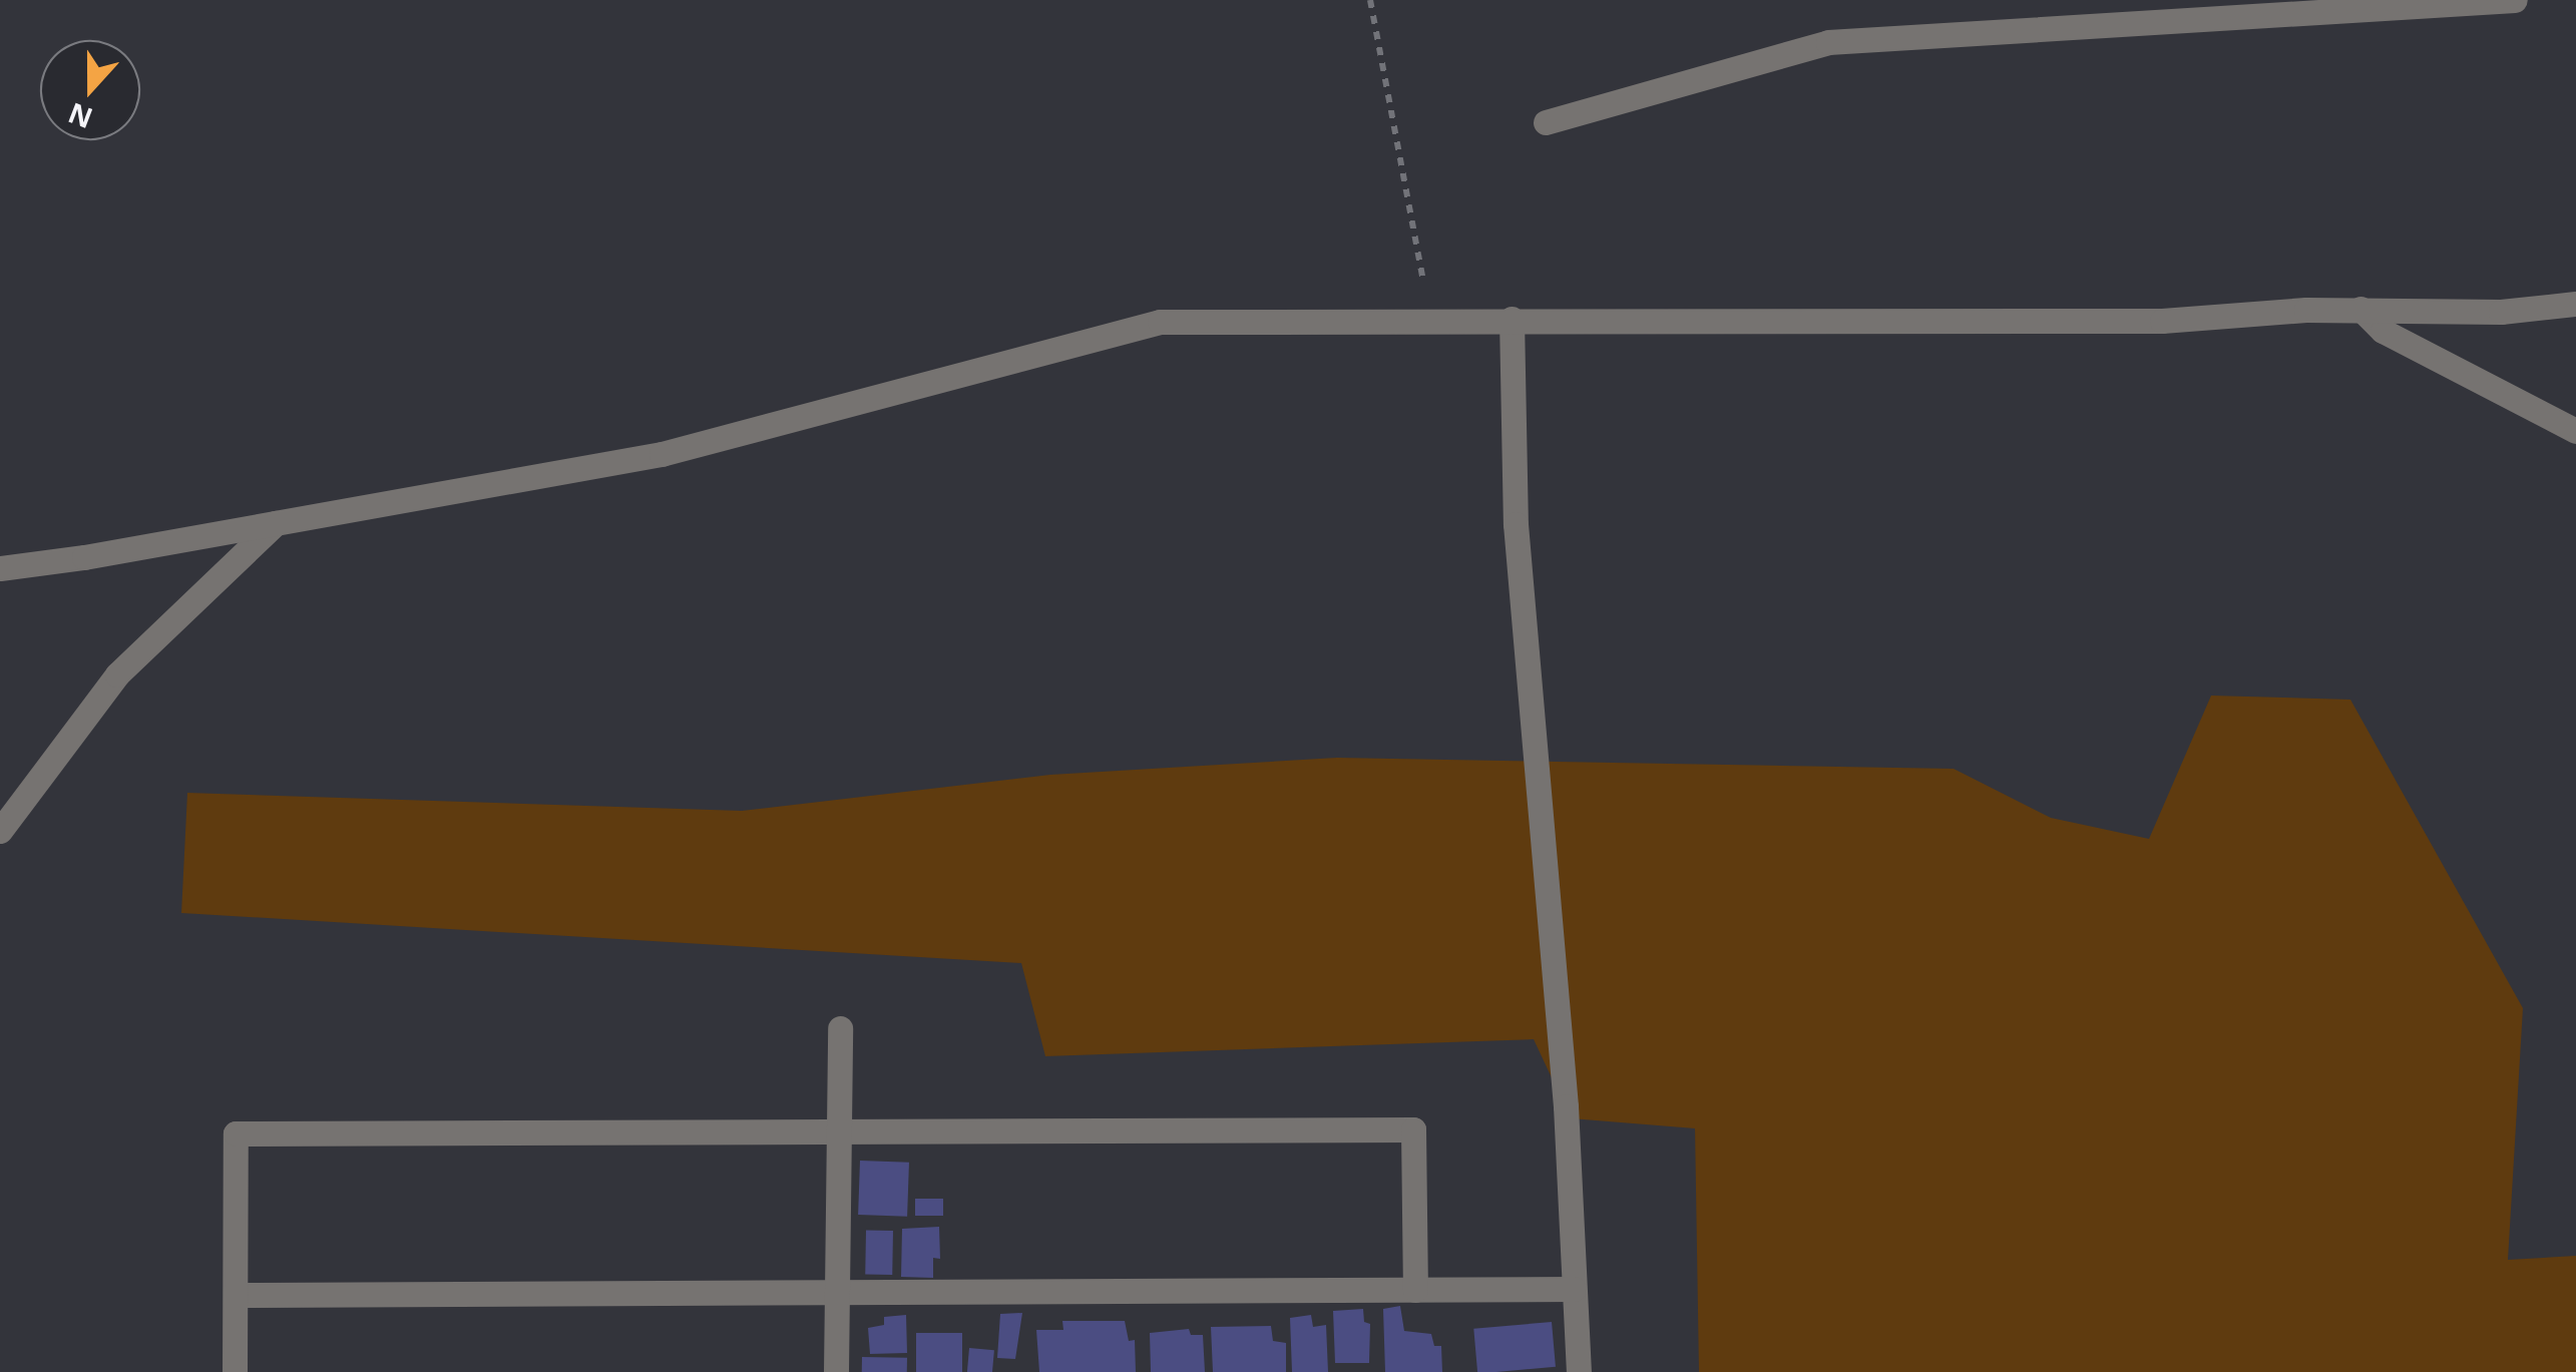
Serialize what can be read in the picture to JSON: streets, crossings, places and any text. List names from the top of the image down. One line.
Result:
{"north":"bottom"}
